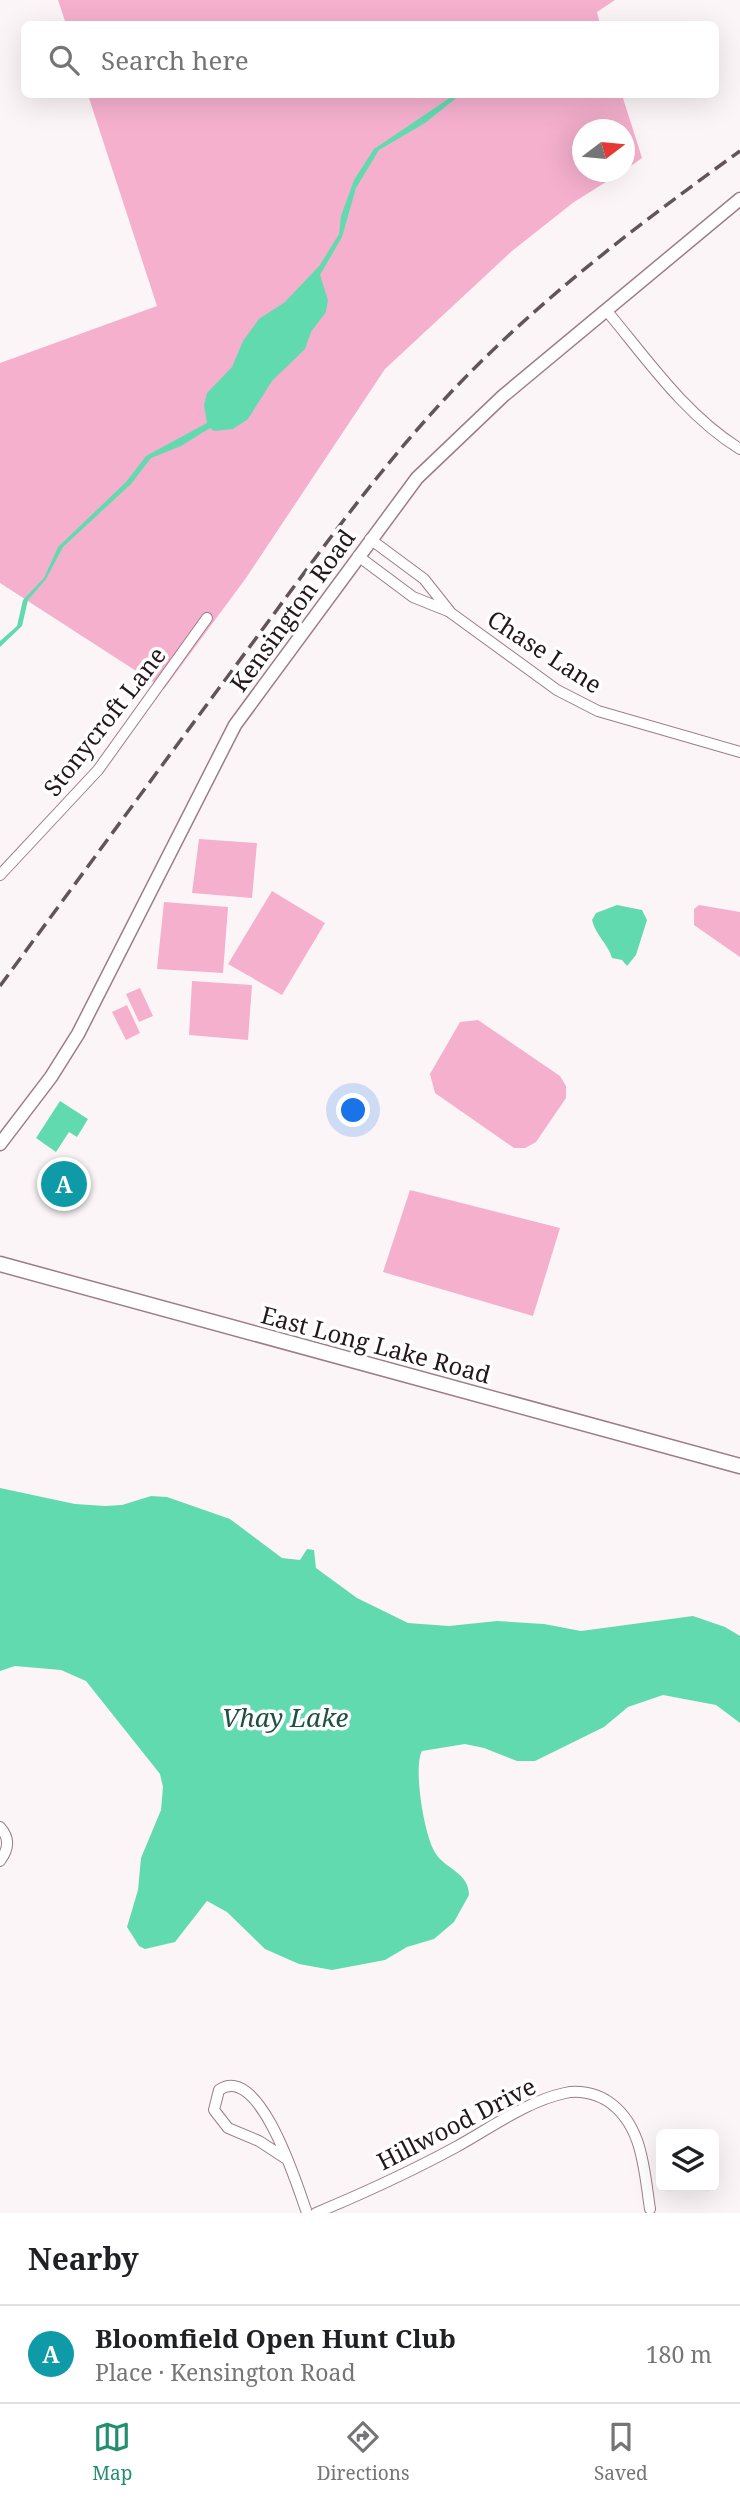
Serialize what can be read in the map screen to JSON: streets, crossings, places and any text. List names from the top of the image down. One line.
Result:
{"streets":{"main road":["East Long Lake Road"],"street":["Kensington Road","Chase Lane","Stonycroft Lane","Hillwood Drive"]},"crossings":[["Kensington Road","Chase Lane"]],"water":["Vhay Lake"],"north":"right","page":{"search":"Search here","pins":"A","heading":"Nearby","list":[{"mark":"A","name":"Bloomfield Open Hunt Club","note":"Place · Kensington Road","value":"180 m"}],"nav":["Map","Directions","Saved"]}}
